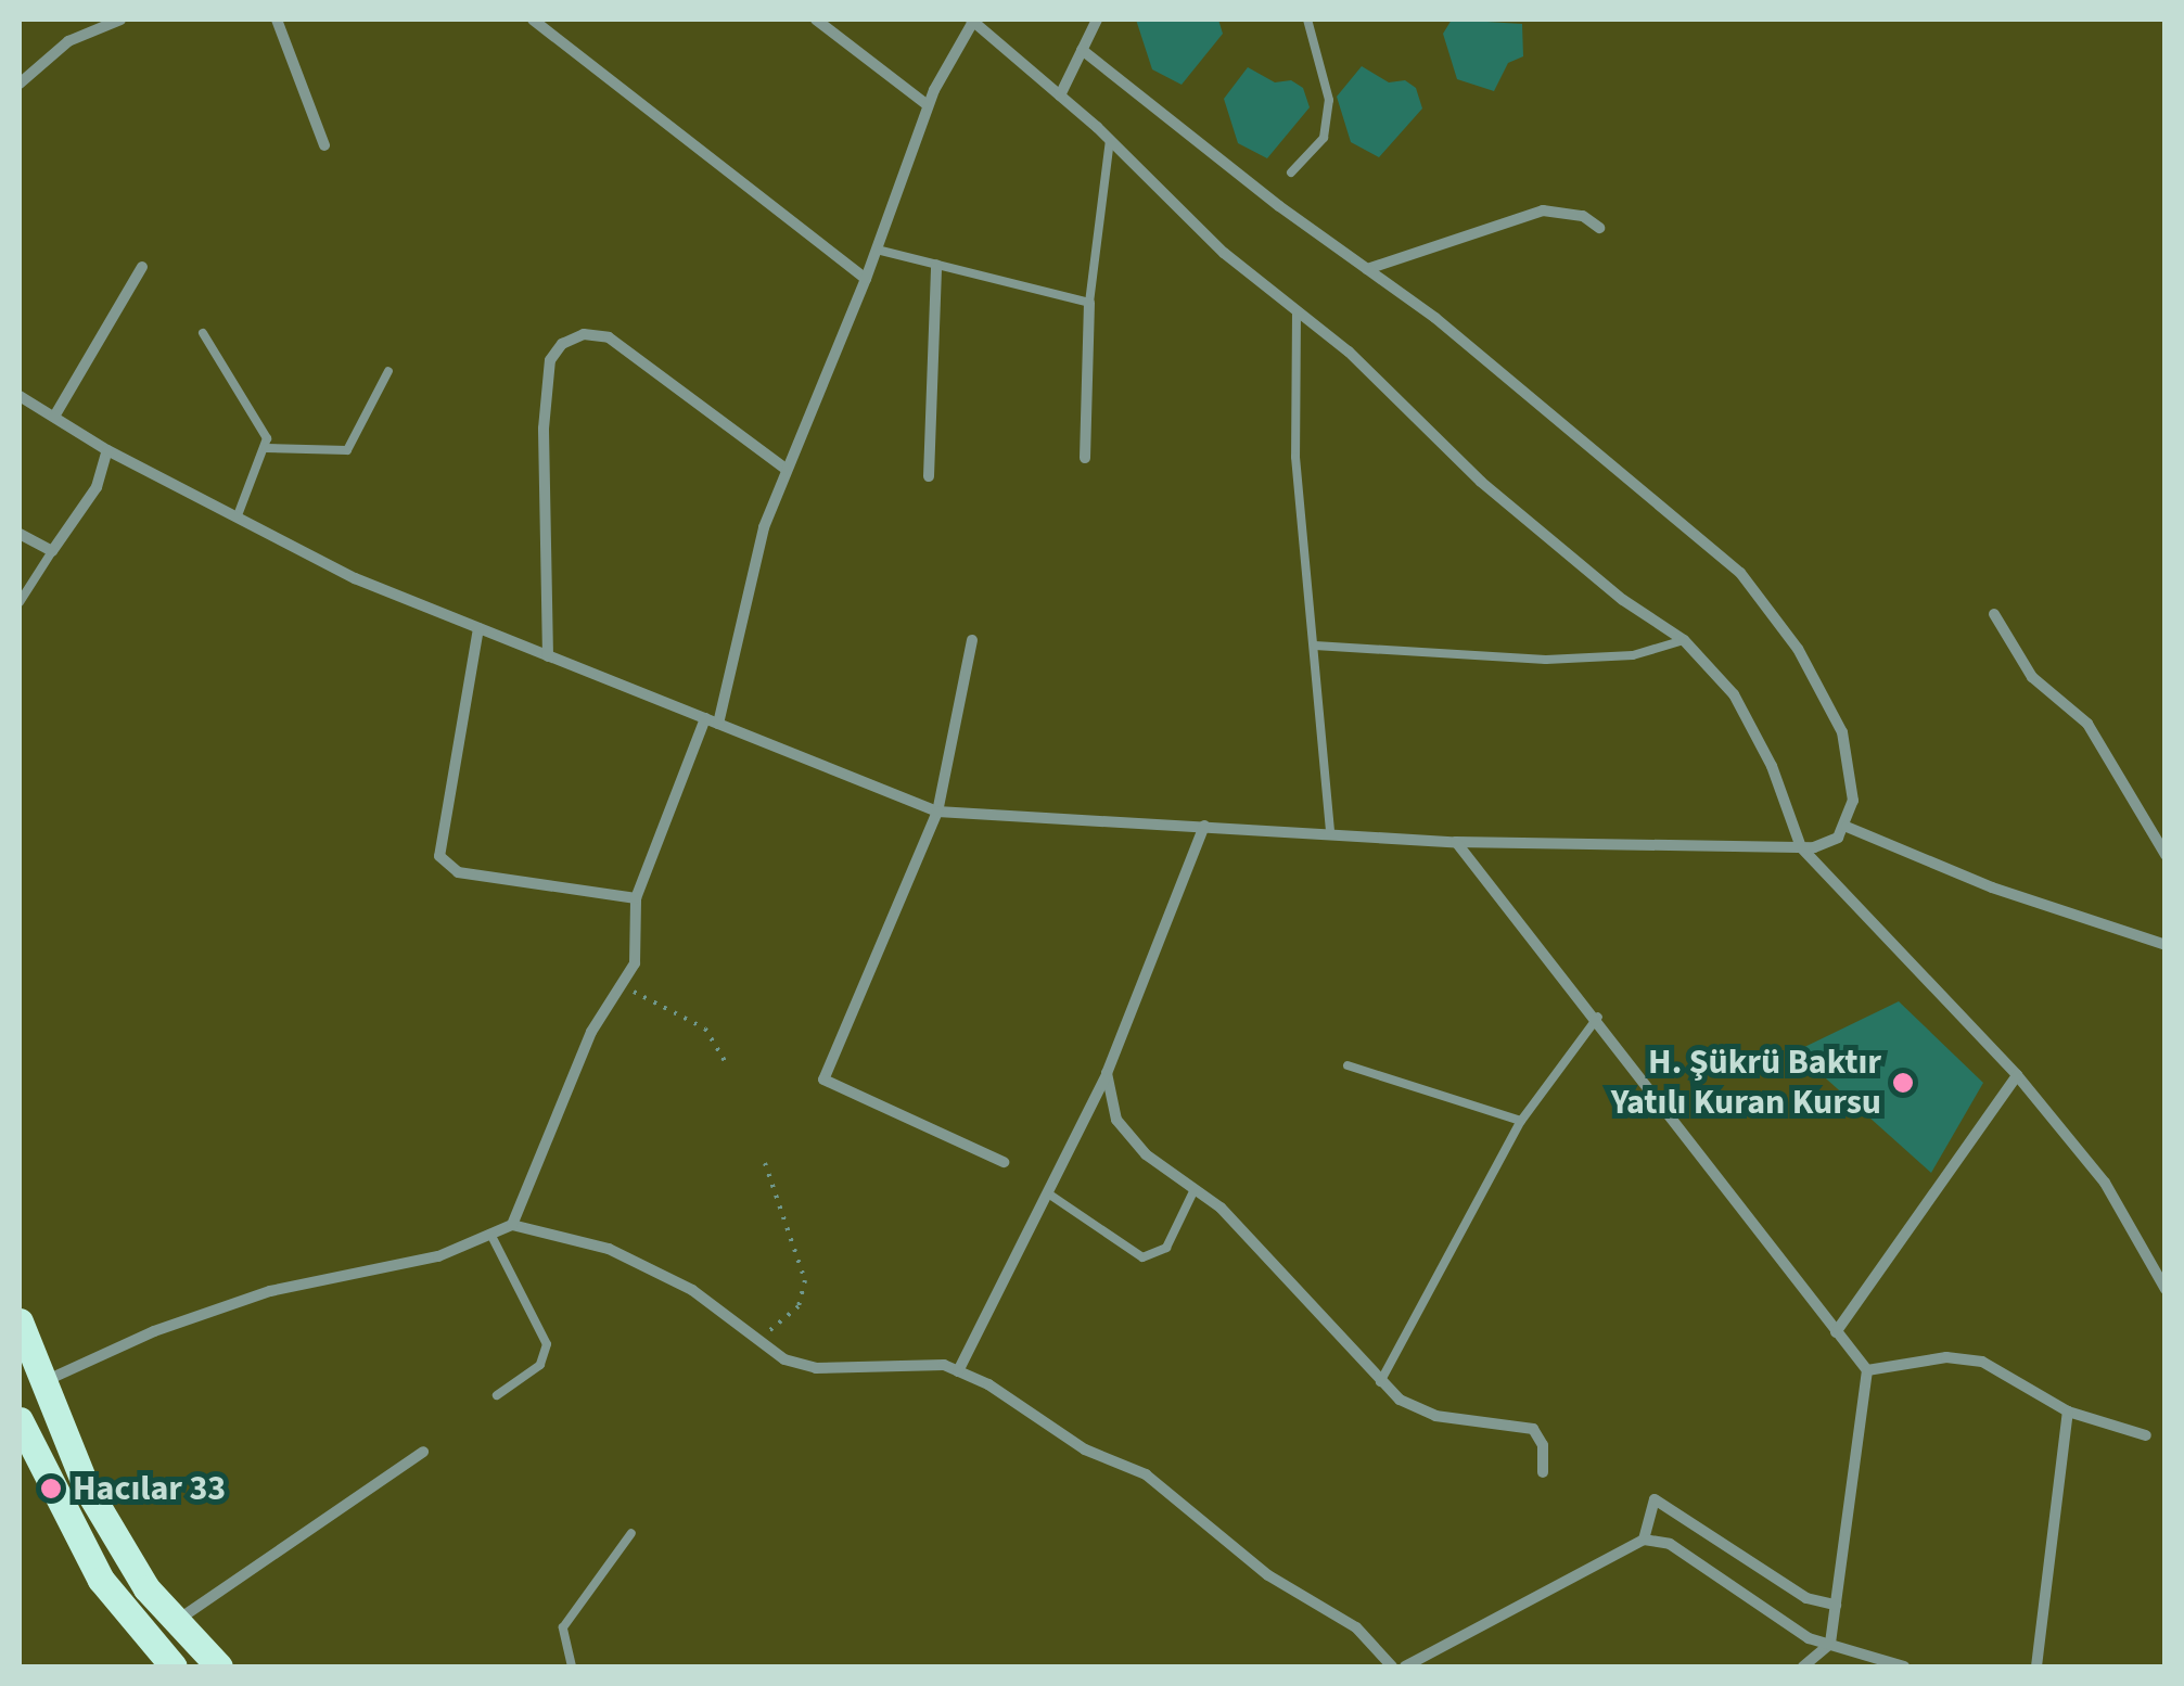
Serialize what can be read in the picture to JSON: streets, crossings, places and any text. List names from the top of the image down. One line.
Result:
{"places":["H. Şükrü Baktır Yatılı Kuran Kursu","Hacılar 33"]}
